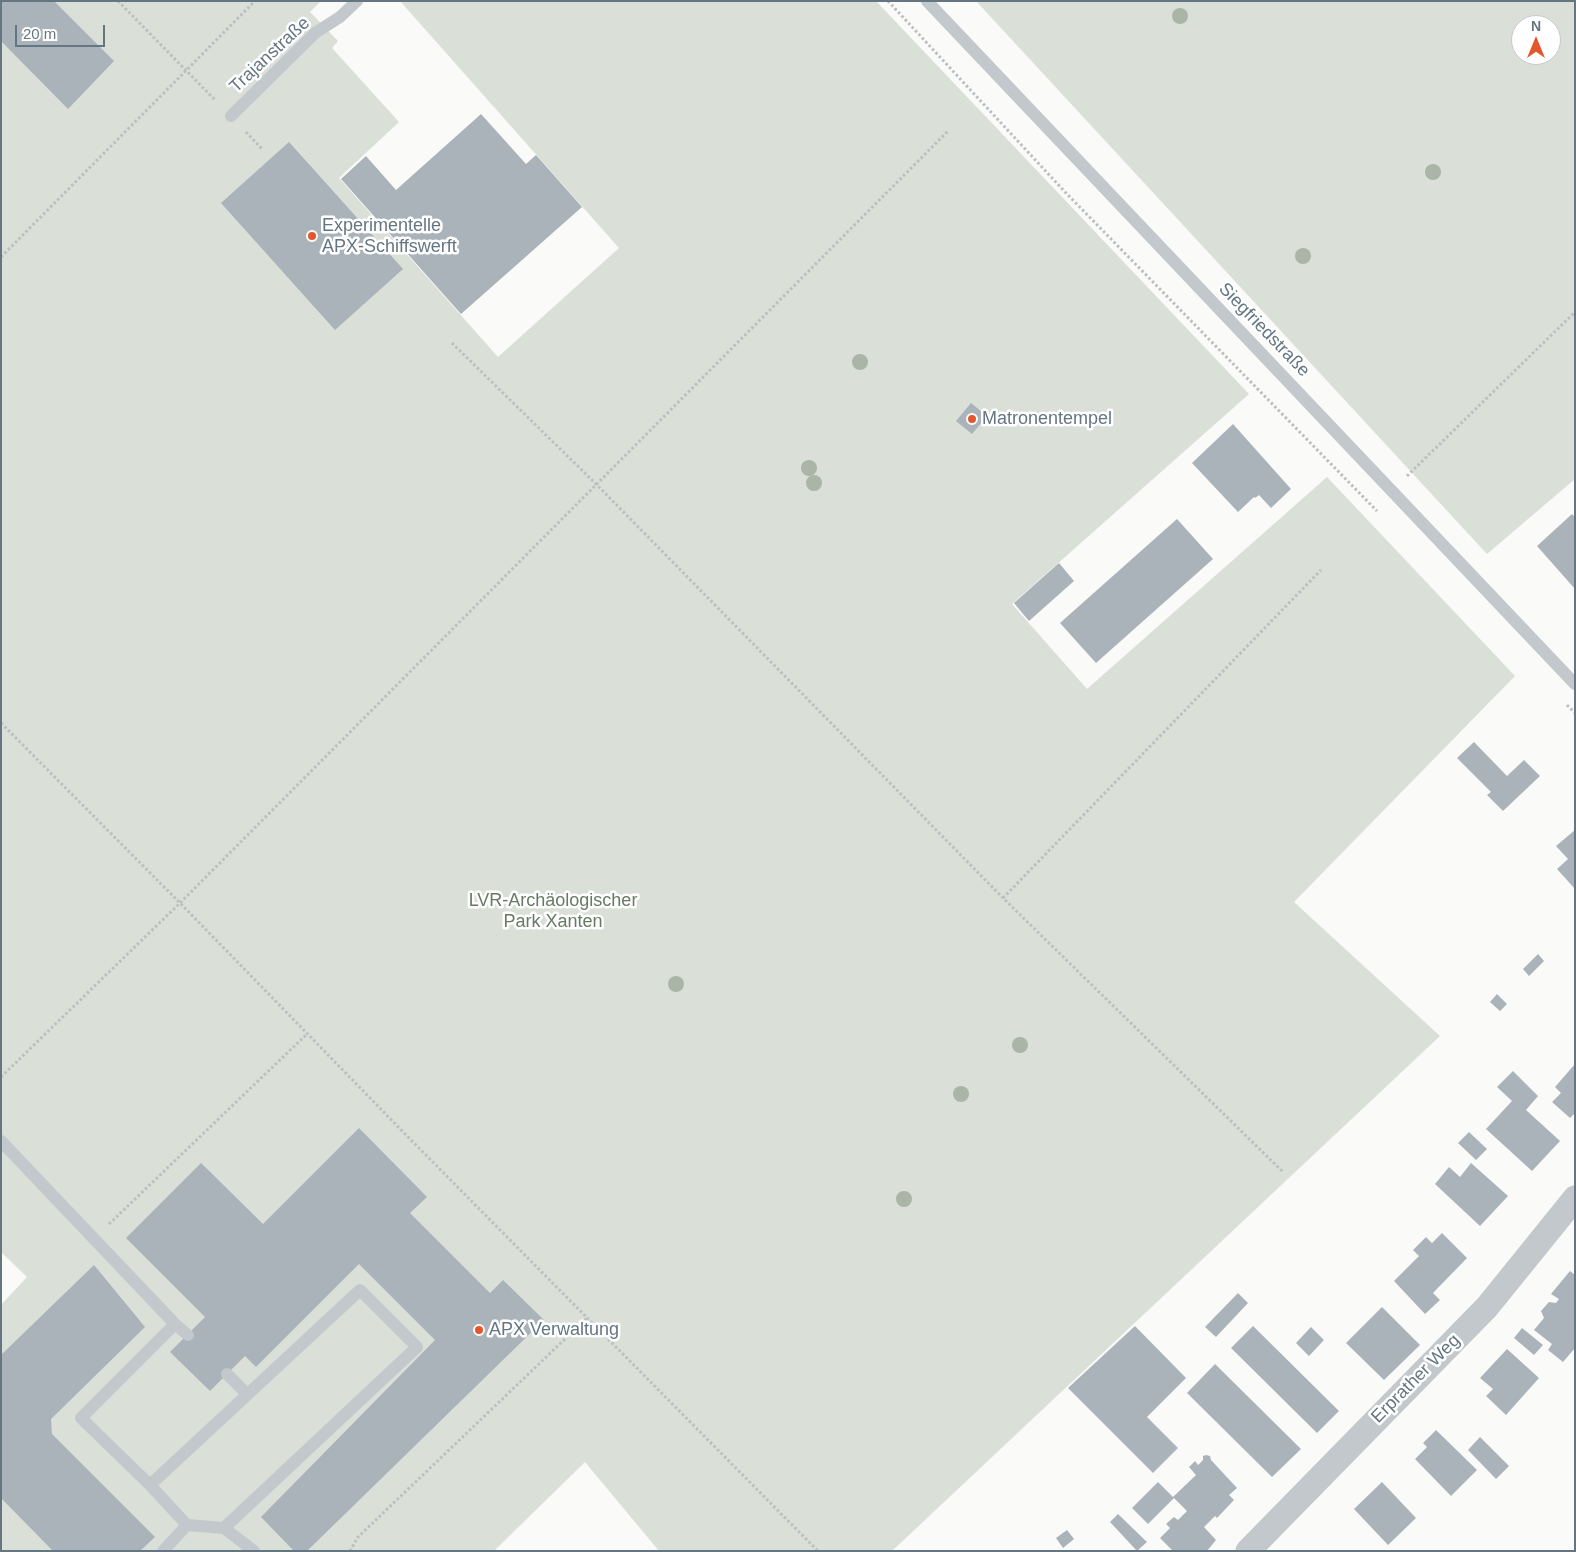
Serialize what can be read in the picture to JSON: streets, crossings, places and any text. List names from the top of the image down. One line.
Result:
{"streets":{"street":["Erprather Weg"],"lane":["Trajanstraße","Siegfriedstraße"]},"parks":["LVR-Archäologischer Park Xanten"],"places":["Experimentelle APX-Schiffswerft","Matronentempel","APX Verwaltung"],"scale_bar":"20 m","north":"top"}
